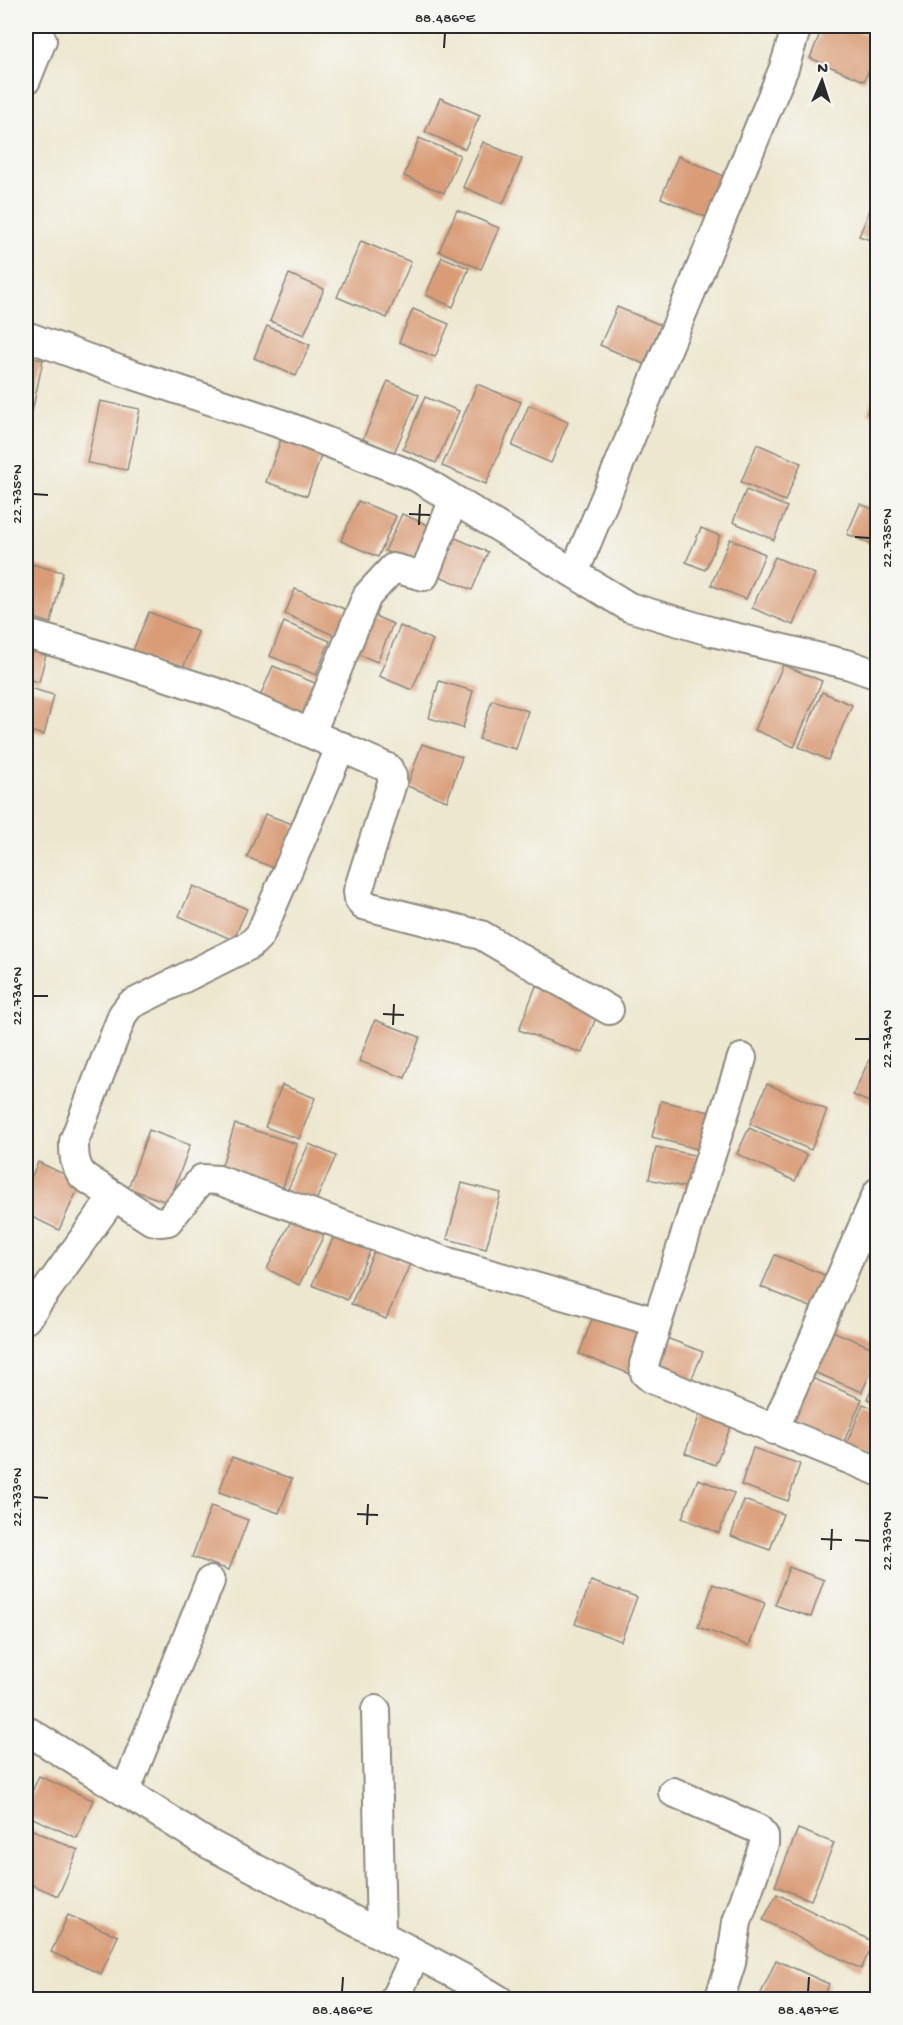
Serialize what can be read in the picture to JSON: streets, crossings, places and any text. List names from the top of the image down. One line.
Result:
{"north":"top","coordinates":["88.486°E","22.735°N","22.734°N","22.733°N","88.487°E"]}
